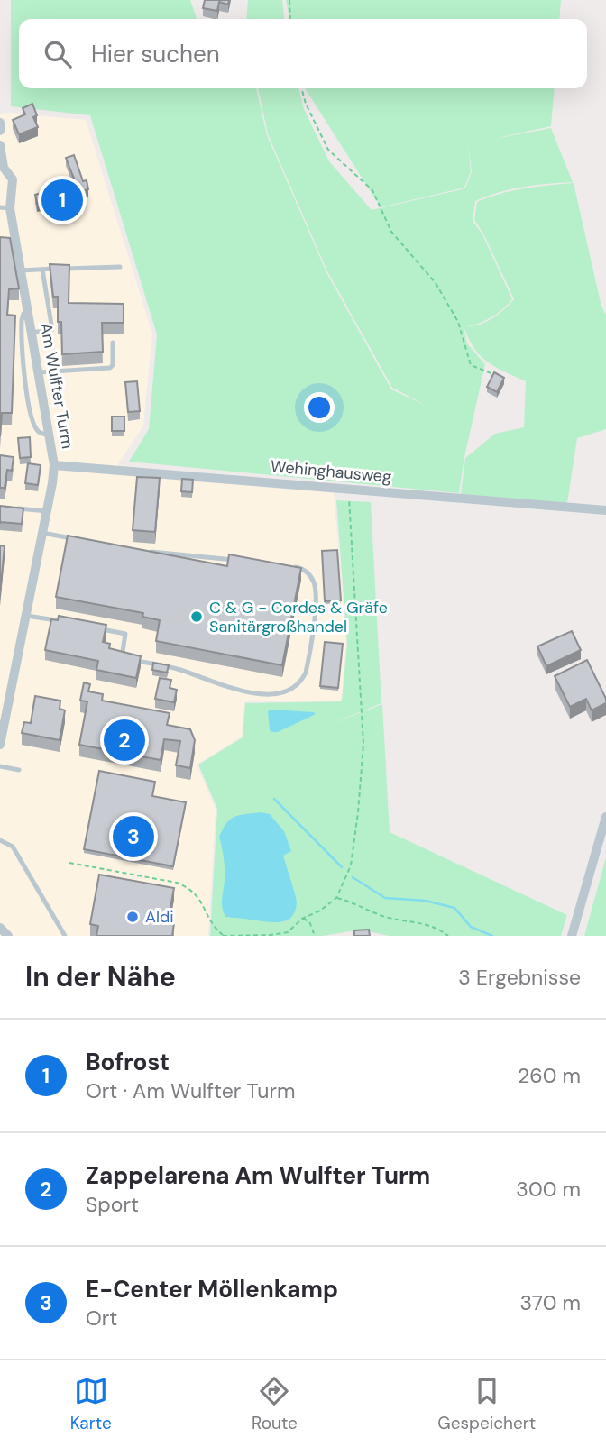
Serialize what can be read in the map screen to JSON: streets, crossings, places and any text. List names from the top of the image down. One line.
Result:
{"streets":{"street":["Am Wulfter Turm","Wehinghausweg"]},"crossings":[["Am Wulfter Turm","Wehinghausweg"]],"places":["C & G - Cordes & Gräfe Sanitärgroßhandel","Aldi"],"page":{"search":"Hier suchen","pins":["1","2","3"],"heading":["In der Nähe","3 Ergebnisse"],"list":[{"mark":"1","name":"Bofrost","note":"Ort · Am Wulfter Turm","value":"260 m"},{"mark":"2","name":"Zappelarena Am Wulfter Turm","note":"Sport","value":"300 m"},{"mark":"3","name":"E-Center Möllenkamp","note":"Ort","value":"370 m"}],"nav":["Karte","Route","Gespeichert"]}}
